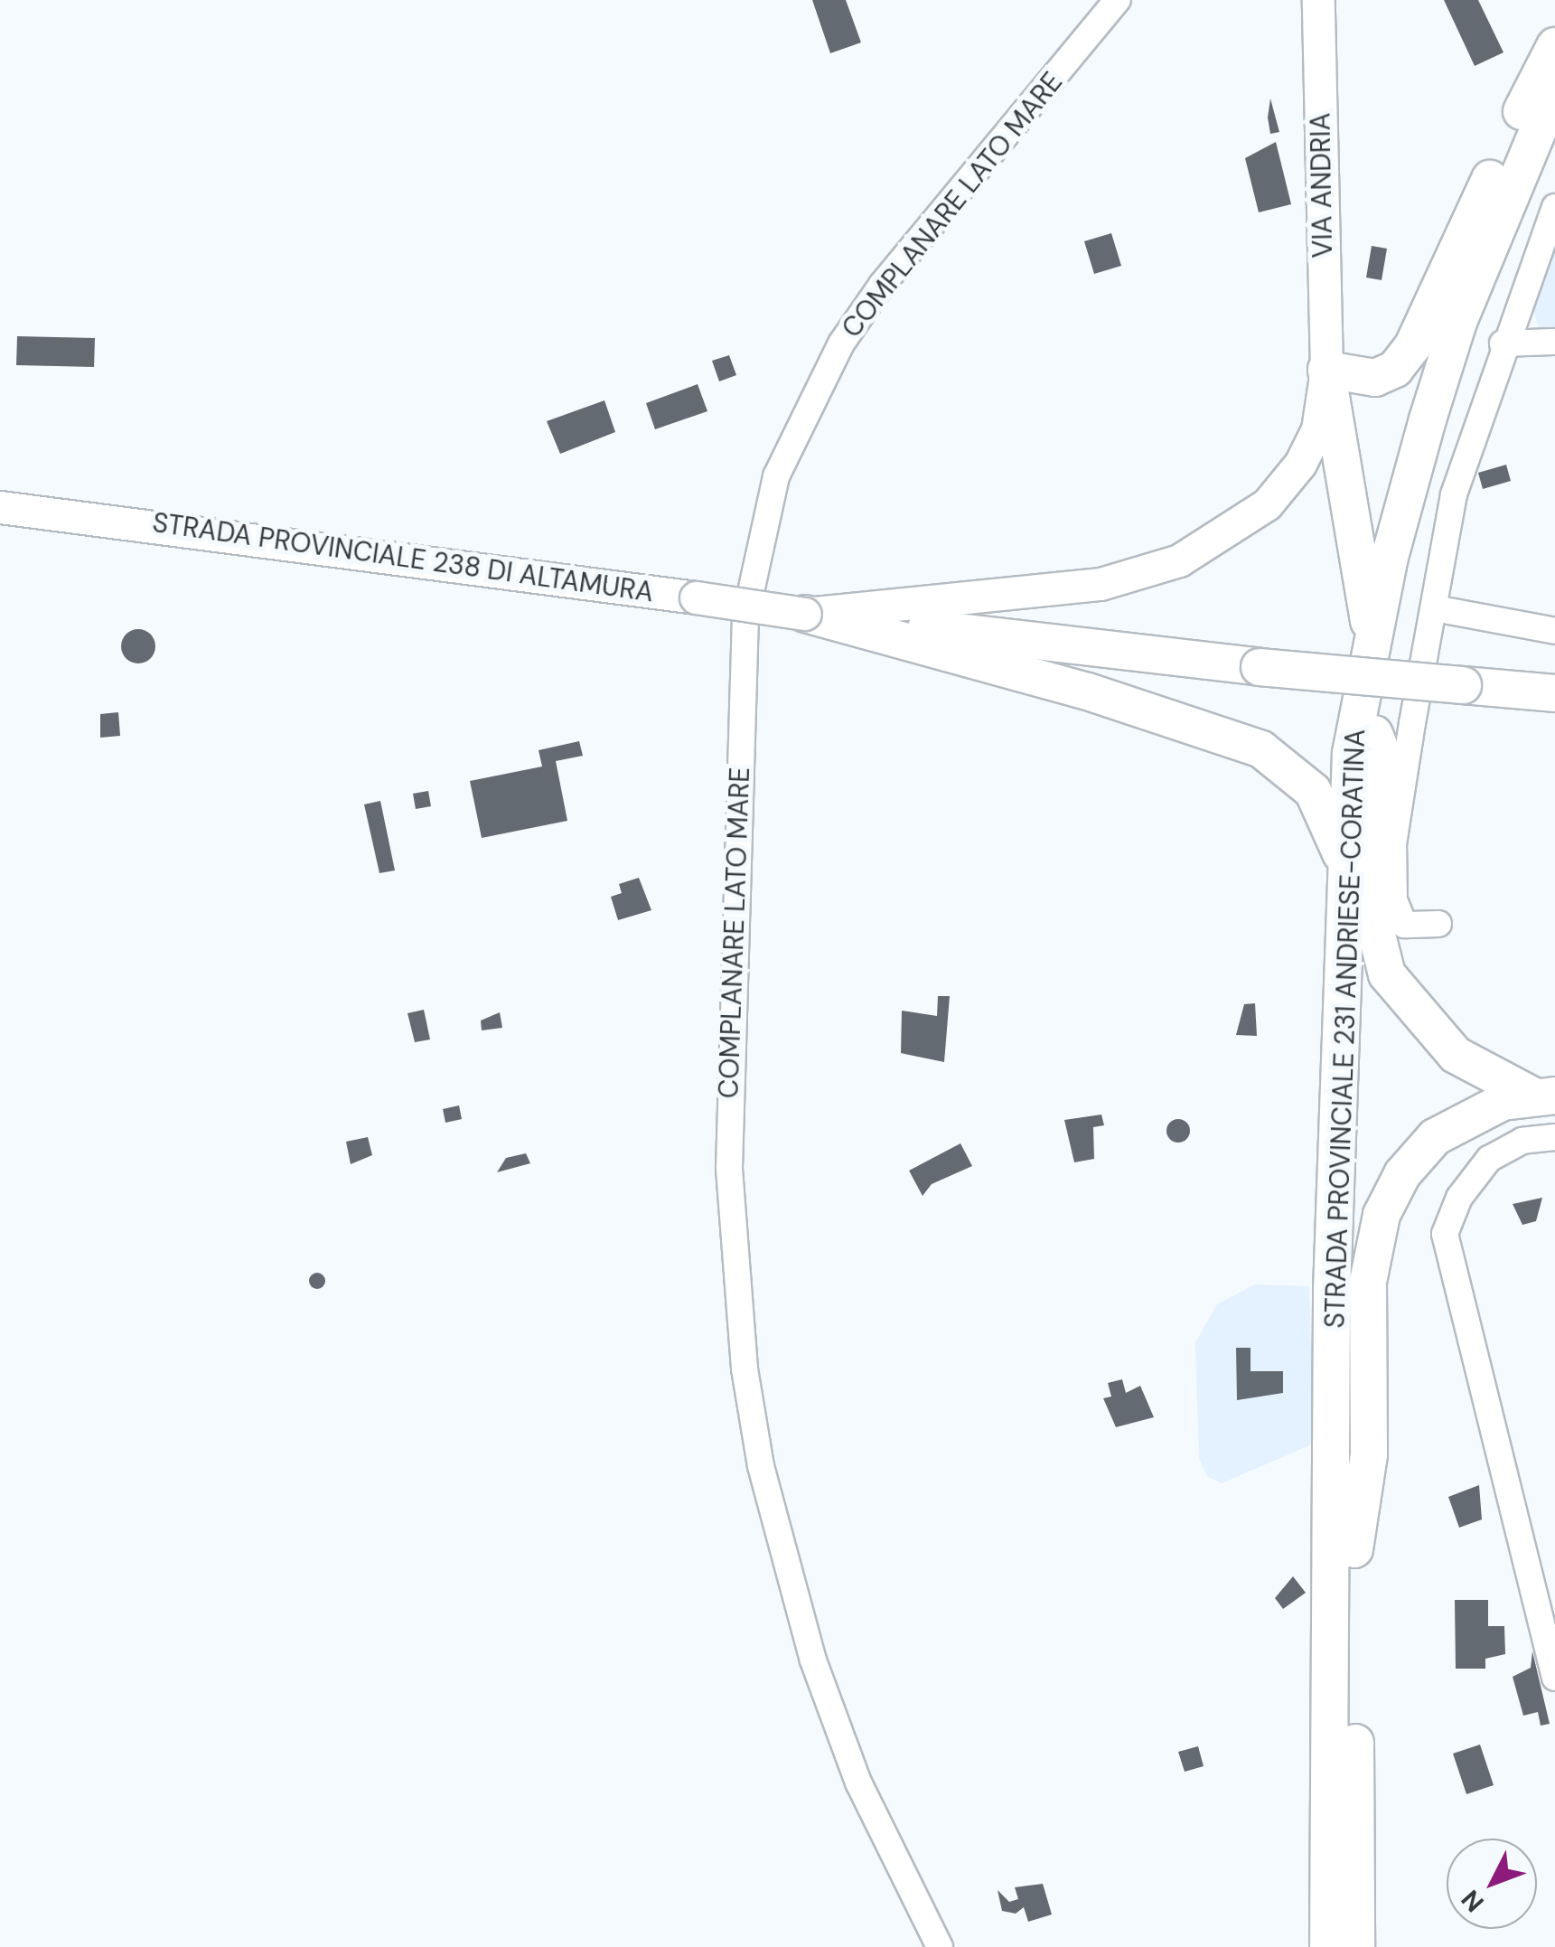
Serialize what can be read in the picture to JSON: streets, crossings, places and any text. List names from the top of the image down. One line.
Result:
{"streets":{"highway":["STRADA PROVINCIALE 231 ANDRIESE-CORATINA"],"main road":["VIA ANDRIA","STRADA PROVINCIALE 238 DI ALTAMURA"],"street":["COMPLANARE LATO MARE"]},"crossings":[["VIA ANDRIA","STRADA PROVINCIALE 238 DI ALTAMURA"]],"north":"bottom left"}
